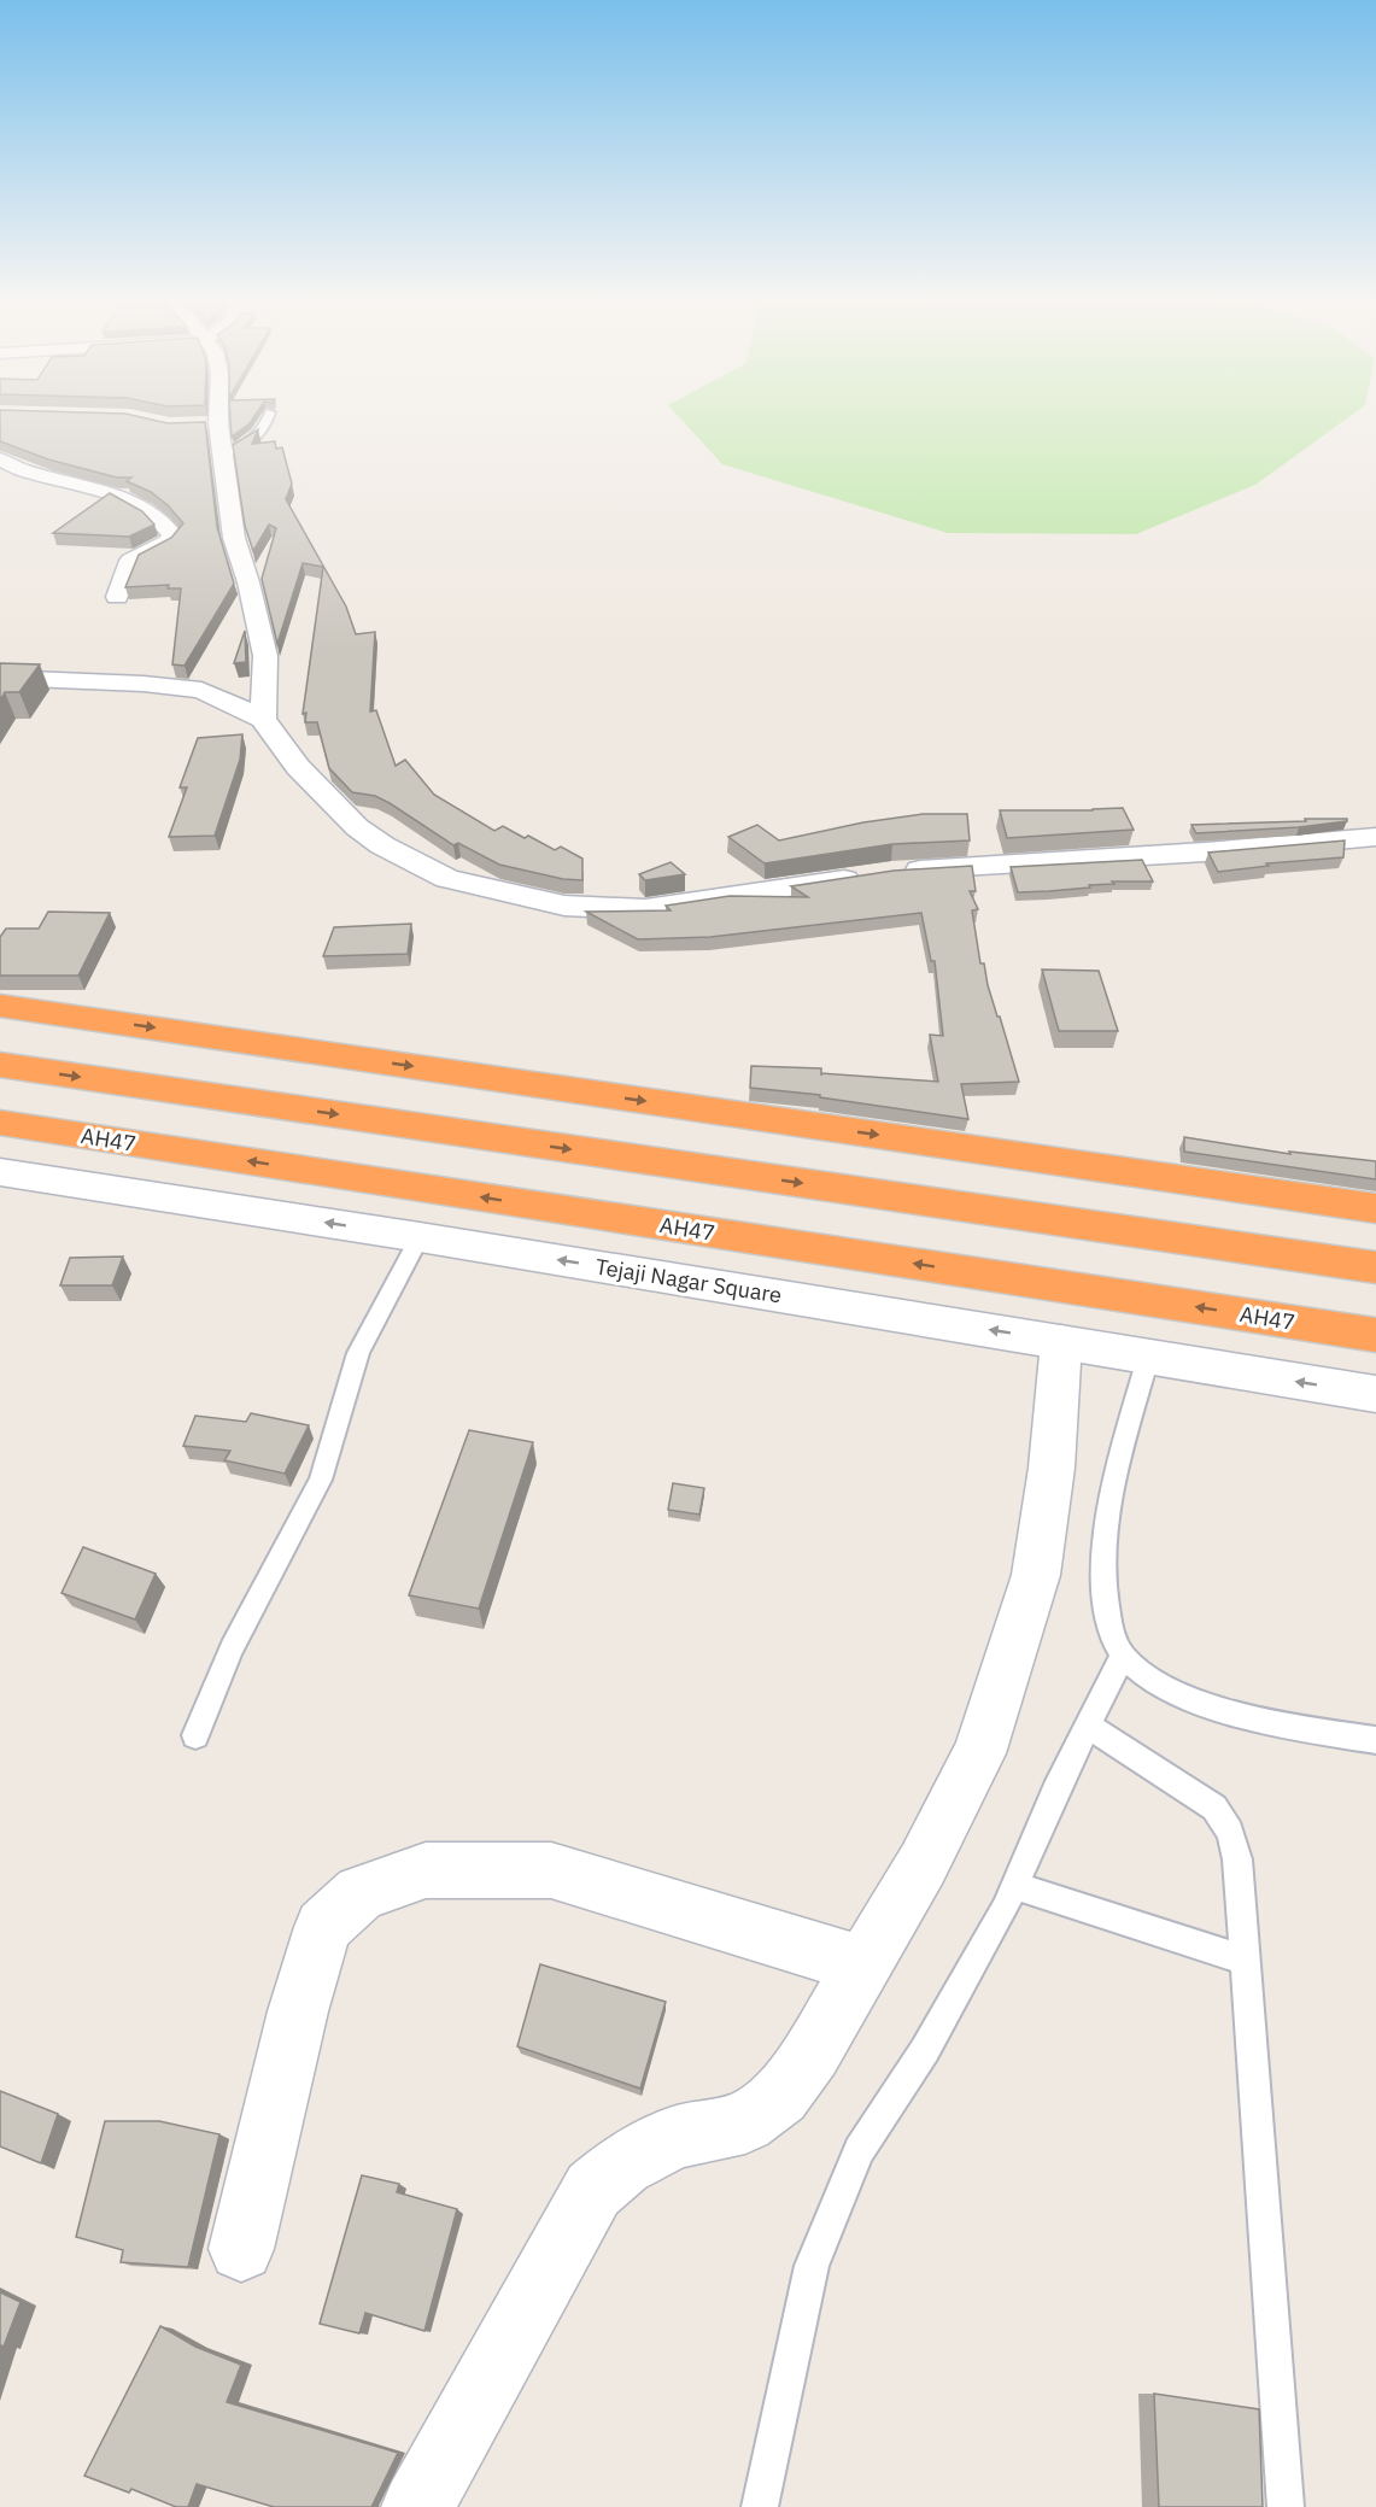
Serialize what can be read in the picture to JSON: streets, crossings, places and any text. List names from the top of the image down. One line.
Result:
{"streets":{"highway":["AH47"],"street":["Tejaji Nagar Square"]},"one_way":["Tejaji Nagar Square"]}
